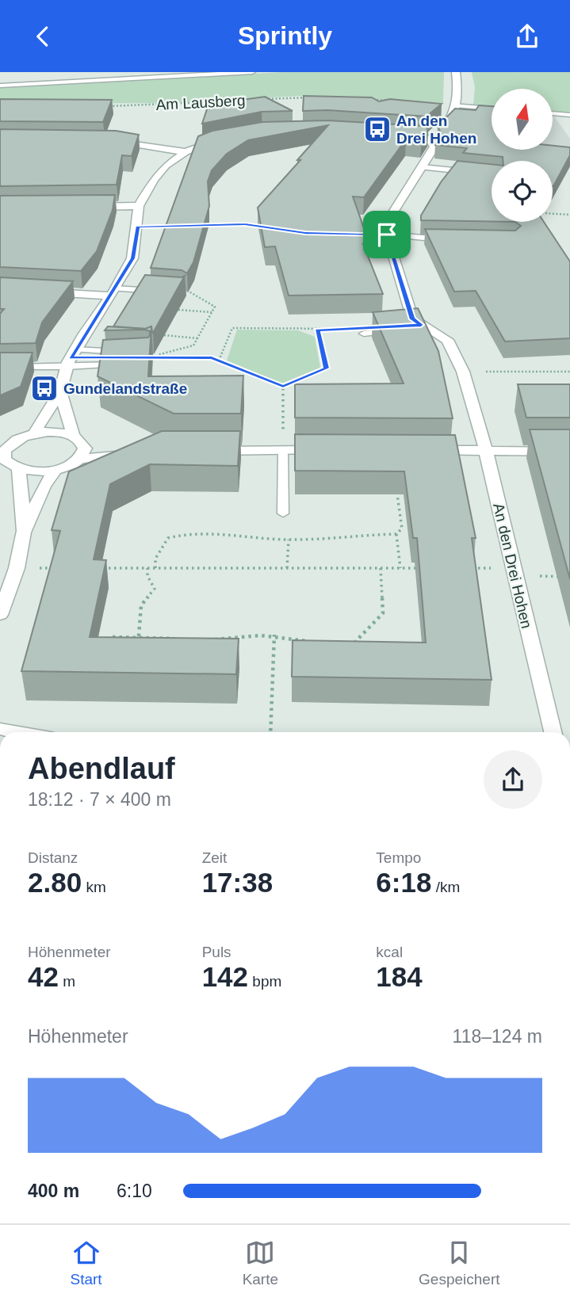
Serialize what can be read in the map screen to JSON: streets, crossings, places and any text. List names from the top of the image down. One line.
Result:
{"streets":{"street":["An den Drei Hohen"],"path":["Am Lausberg"]},"places":{"bus stop":["An den Drei Hohen","Gundelandstraße"]},"north":"top","page":{"header":"Sprintly","heading":["Abendlauf","18:12 · 7 × 400 m"],"stats":[["Distanz","2.80 km"],["Zeit","17:38"],["Tempo","6:18 /km"],["Höhenmeter","42 m"],["Puls","142 bpm"],["kcal","184"]],"chart":["Höhenmeter","118–124 m"],"list":[{"name":"400 m","note":"6:10"}],"tabs":["Start","Karte","Gespeichert"]}}
